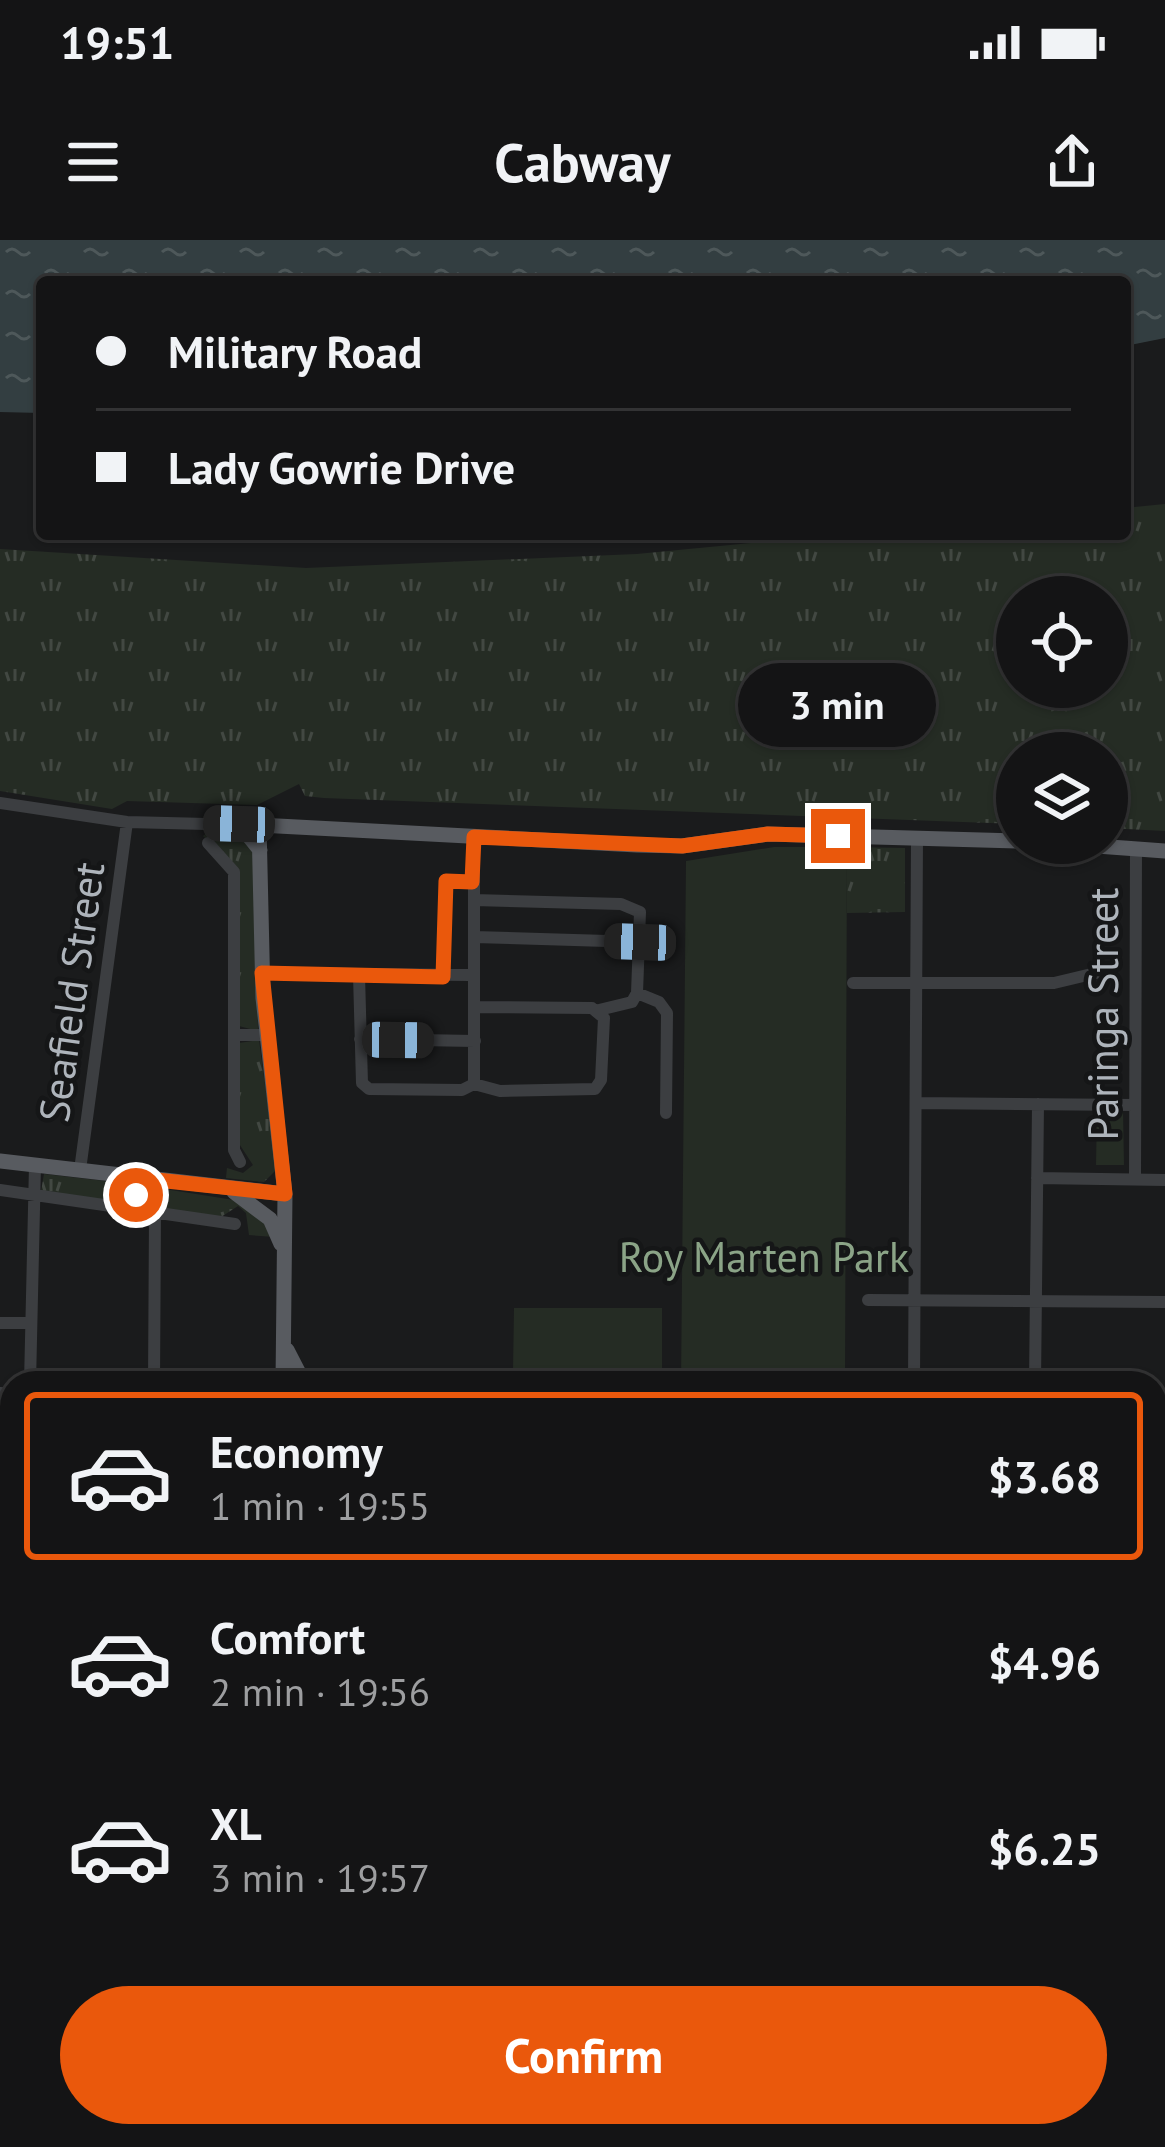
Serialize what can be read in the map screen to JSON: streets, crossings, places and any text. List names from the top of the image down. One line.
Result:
{"streets":{"street":["Seafield Street","Paringa Street"]},"parks":["Roy Marten Park"],"page":{"status":"19:51","header":"Cabway","banner":["Military Road","Lady Gowrie Drive"],"bubble":"3 min","list":[{"name":"Economy","note":"1 min · 19:55","value":"$3.68"},{"name":"Comfort","note":"2 min · 19:56","value":"$4.96"},{"name":"XL","note":"3 min · 19:57","value":"$6.25"}],"buttons":"Confirm"}}
